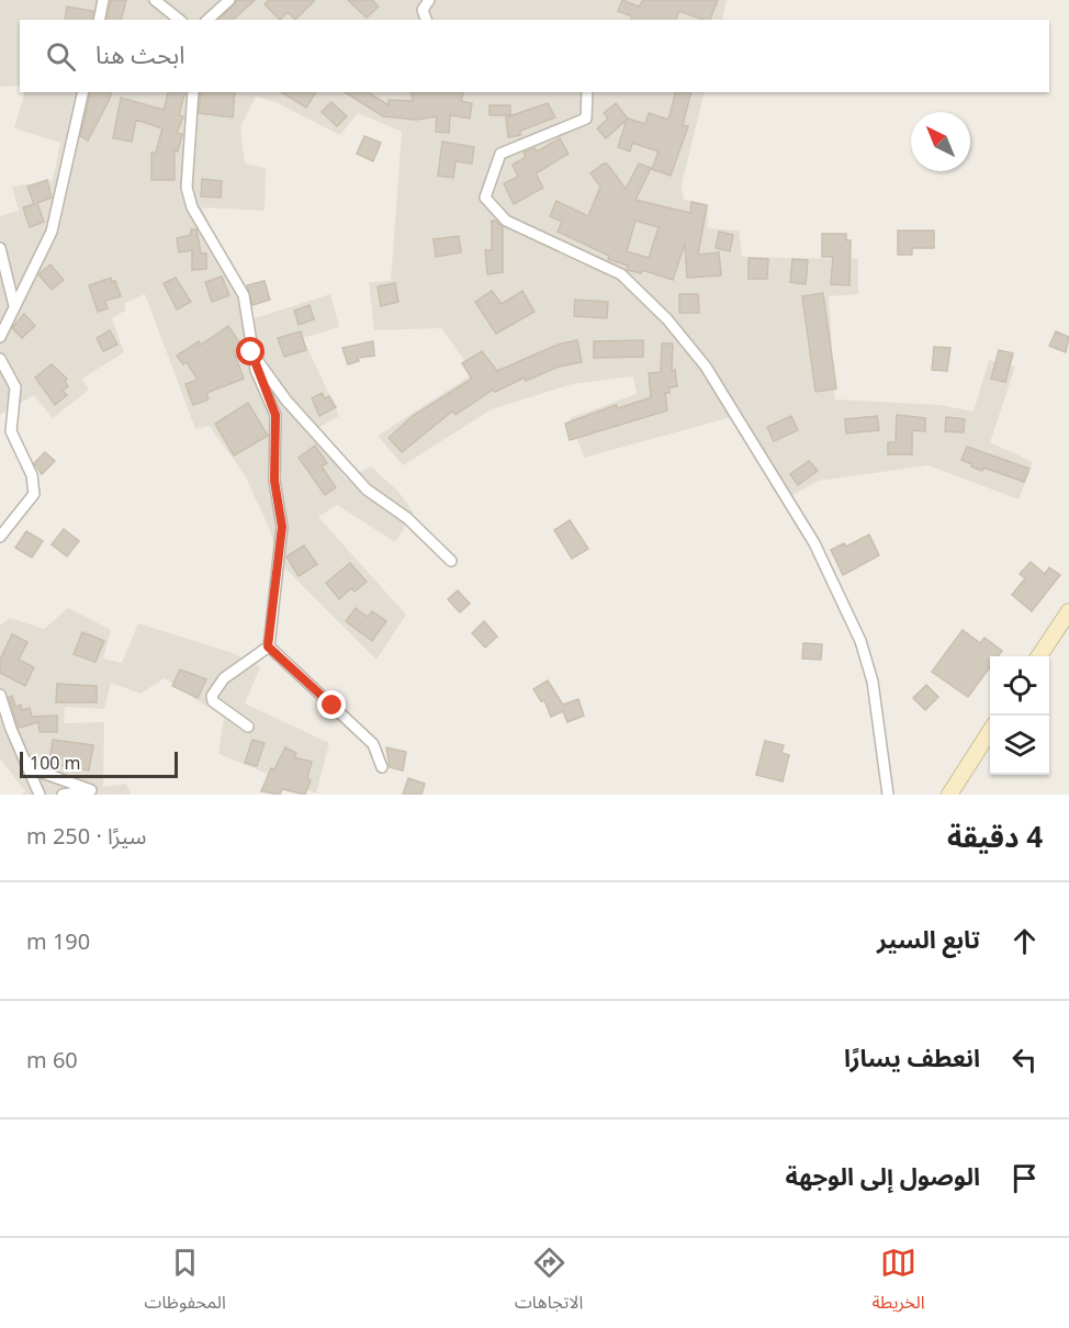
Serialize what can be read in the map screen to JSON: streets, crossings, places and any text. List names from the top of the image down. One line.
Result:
{"scale_bar":"100 m","north":"top left","page":{"search":"ابحث هنا","scale":"100 m","heading":["4 دقيقة","سيرًا · 250 m"],"list":[["تابع السير","190 m"],["انعطف يسارًا","60 m"],"الوصول إلى الوجهة"],"nav":["الخريطة","الاتجاهات","المحفوظات"]}}
